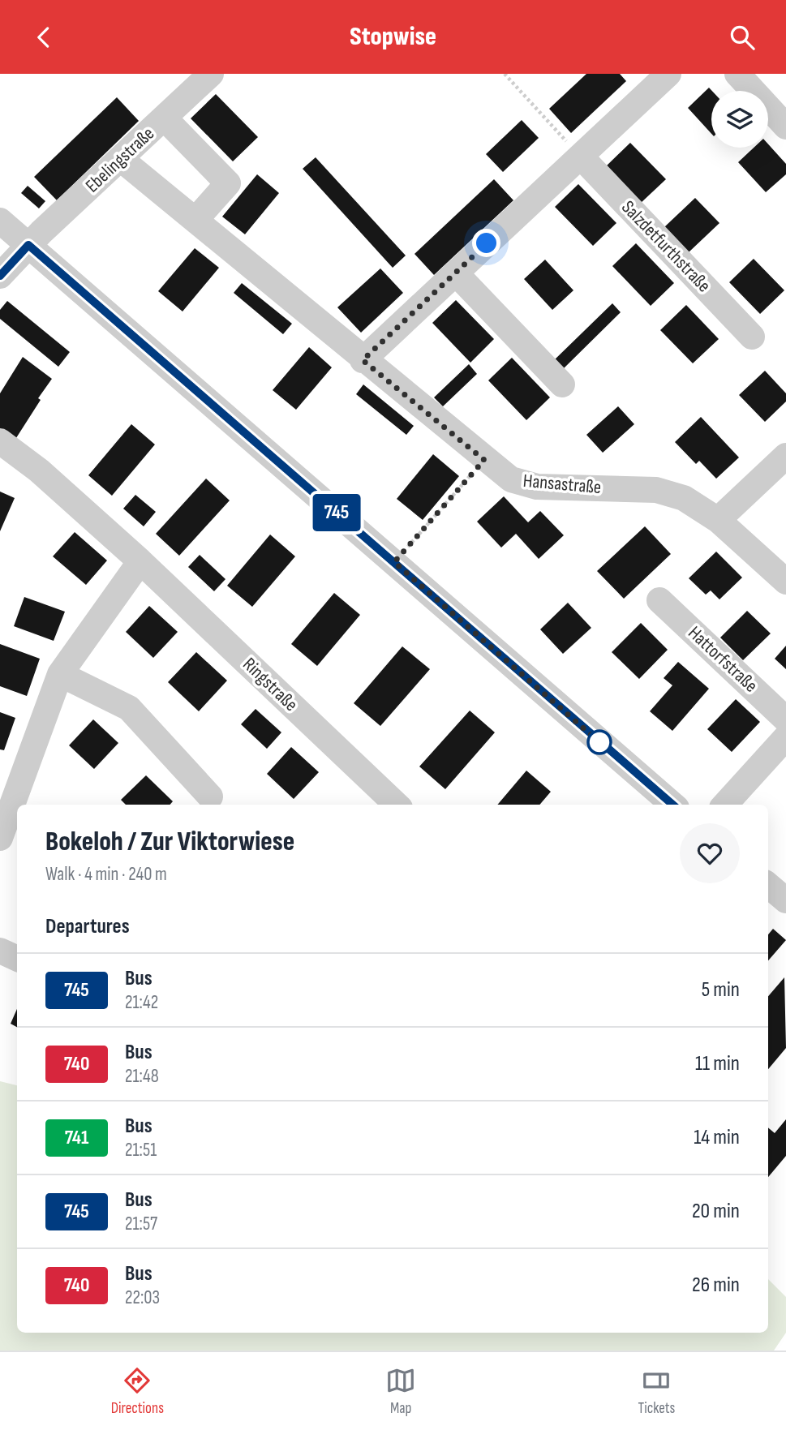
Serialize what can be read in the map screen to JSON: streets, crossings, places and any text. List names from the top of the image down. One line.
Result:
{"streets":{"street":["Ebelingstraße","Salzdetfurthstraße","Hansastraße","Hattorfstraße","Ringstraße"]},"crossings":[["Ebelingstraße","Hansastraße"]],"lines":["bus line 745"],"page":{"header":"Stopwise","on_map":"745","heading":[["Bokeloh / Zur Viktorwiese","Walk · 4 min · 240 m"],"Departures"],"list":[{"mark":"745","name":"Bus","note":"21:42","value":"5 min"},{"mark":"740","name":"Bus","note":"21:48","value":"11 min"},{"mark":"741","name":"Bus","note":"21:51","value":"14 min"},{"mark":"745","name":"Bus","note":"21:57","value":"20 min"},{"mark":"740","name":"Bus","note":"22:03","value":"26 min"}],"tabs":["Directions","Map","Tickets"]}}
